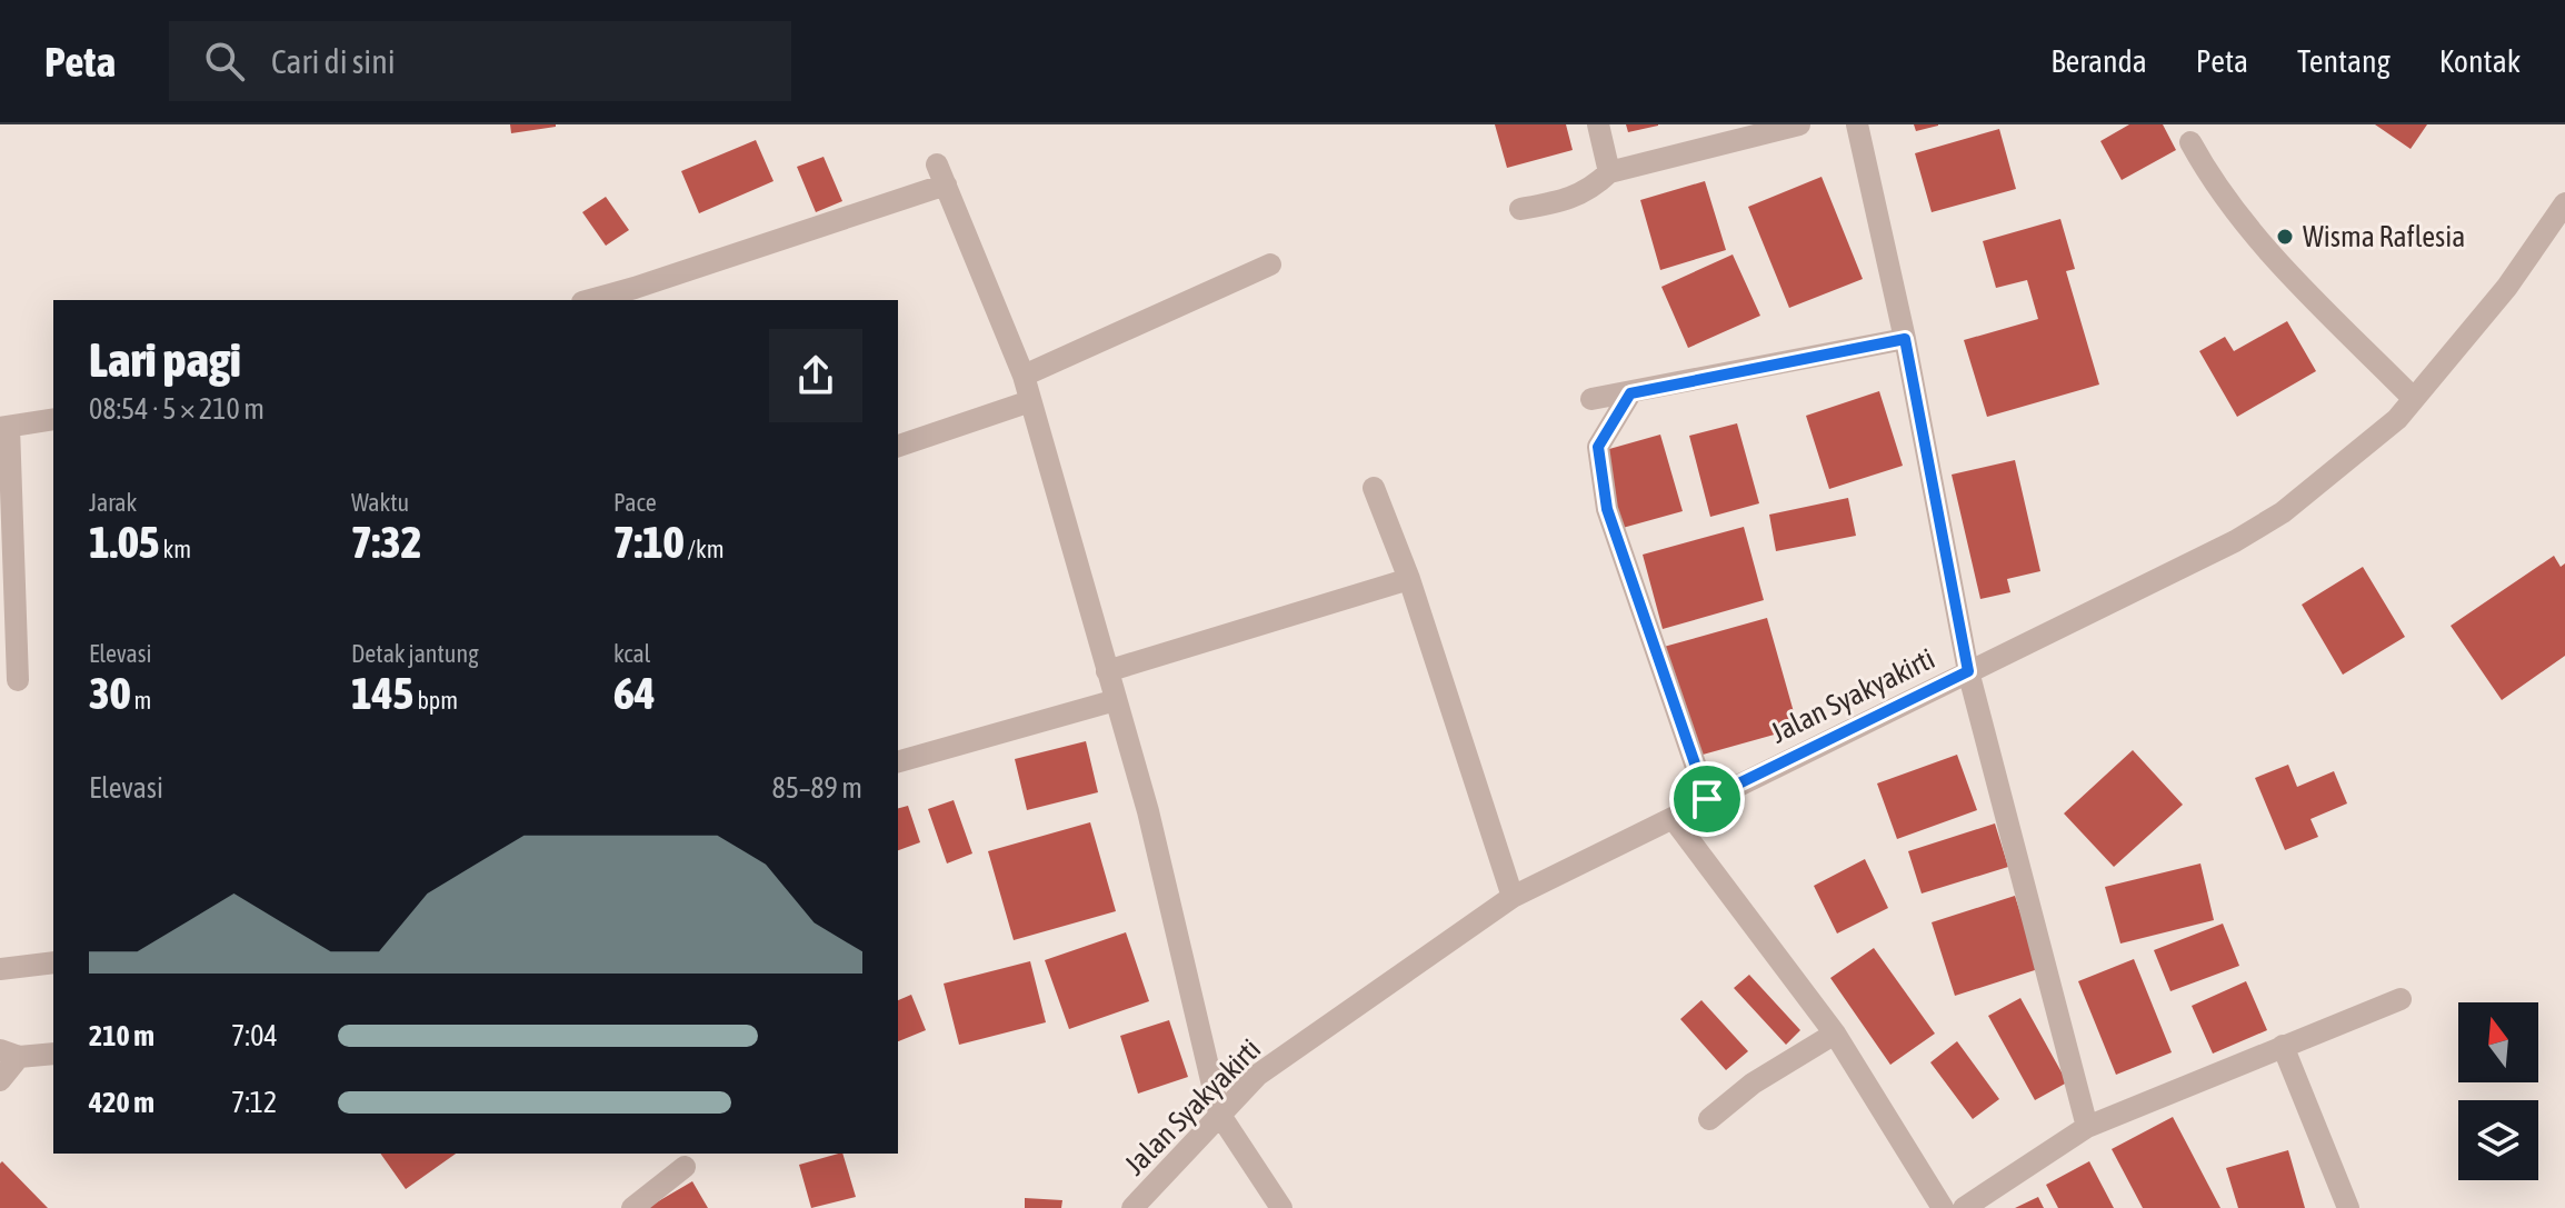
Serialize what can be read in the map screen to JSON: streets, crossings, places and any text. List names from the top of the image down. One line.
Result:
{"streets":{"street":["Jalan Syakyakirti"]},"places":["Wisma Raflesia"],"north":"top","page":{"header":"Peta","search":"Cari di sini","nav":["Beranda","Peta","Tentang","Kontak"],"heading":["Lari pagi","08:54 · 5 × 210 m"],"stats":[["Jarak","1.05 km"],["Waktu","7:32"],["Pace","7:10 /km"],["Elevasi","30 m"],["Detak jantung","145 bpm"],["kcal","64"]],"chart":["Elevasi","85–89 m"],"list":[{"name":"210 m","note":"7:04"},{"name":"420 m","note":"7:12"}]}}
